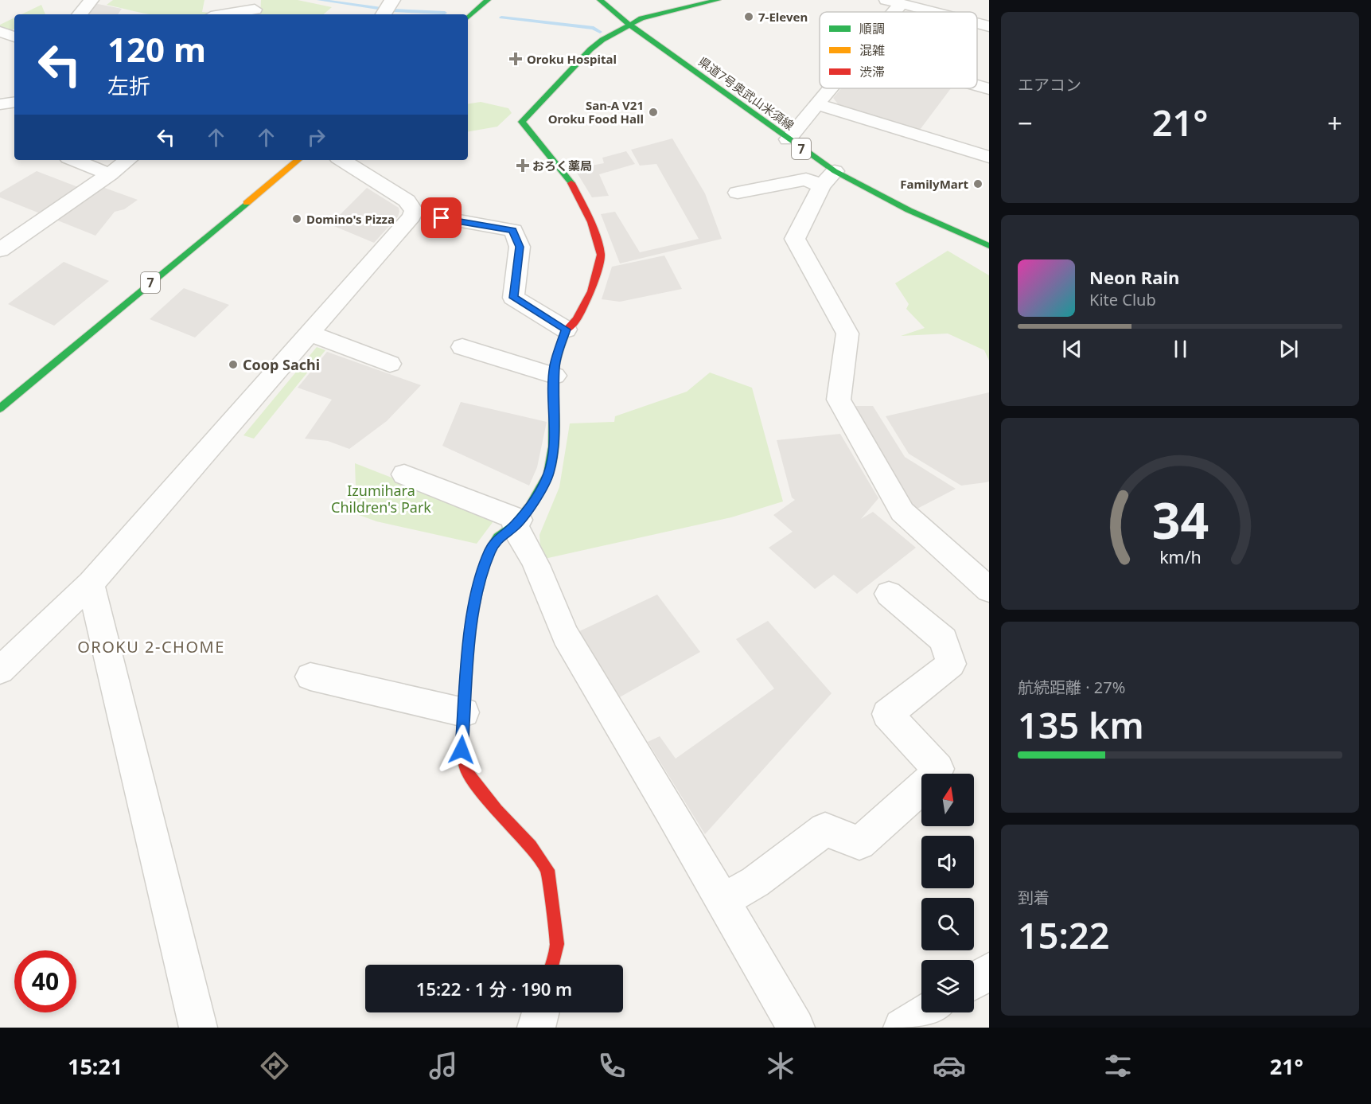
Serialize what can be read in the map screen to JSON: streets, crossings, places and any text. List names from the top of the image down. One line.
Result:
{"streets":{"street":["県道7号奥武山米須線","7"]},"districts":["OROKU 2-CHOME"],"parks":["Izumihara Children's Park"],"places":{"other":["7-Eleven","San-A V21 Oroku Food Hall","FamilyMart","Domino's Pizza","Coop Sachi"],"health":["Oroku Hospital","おろく薬局"]},"legend":["順調","混雑","渋滞"],"north":"top","page":{"tile":["エアコン",["航続距離 · 27%","135 km"],["到着","15:22"]],"turn":["120 m","左折"],"heat":["−","21°","+"],"song":["Neon Rain","Kite Club"],"limit":"40","trip":"15:22 · 1 分 · 190 m","tabs":["15:21","21°"],"gauge":["34","km/h"]}}
